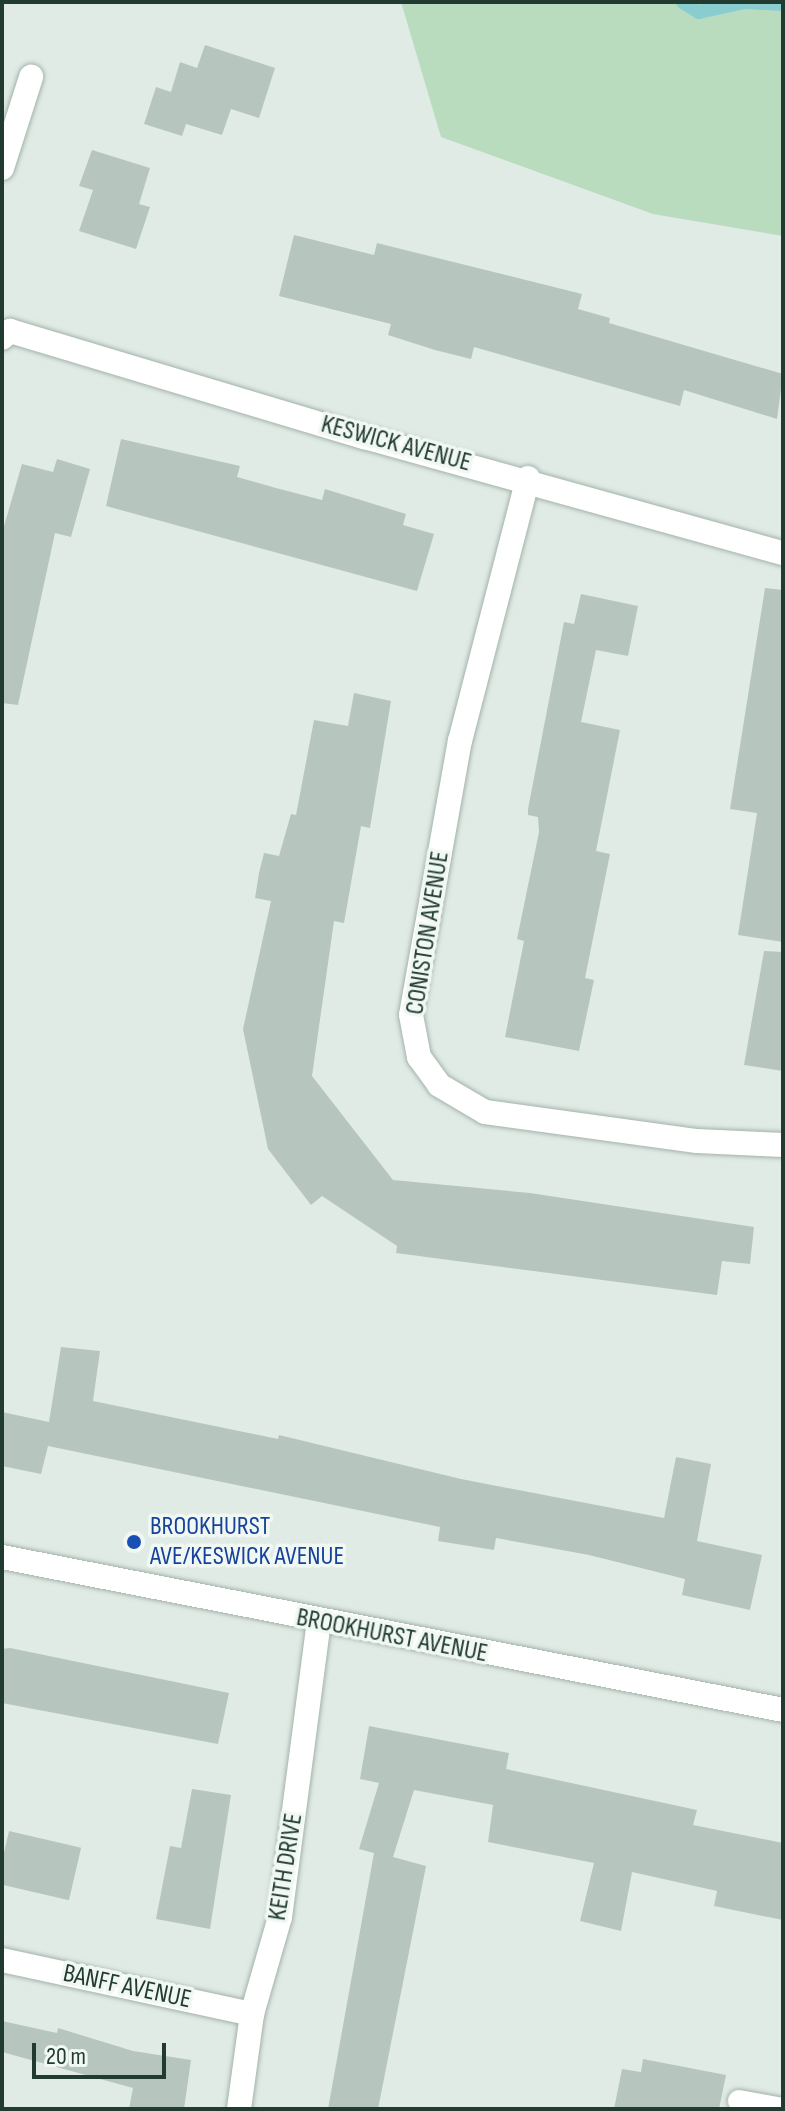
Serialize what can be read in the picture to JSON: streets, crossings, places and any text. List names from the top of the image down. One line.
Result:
{"streets":{"street":["KESWICK AVENUE","CONISTON AVENUE","BROOKHURST AVENUE","KEITH DRIVE","BANFF AVENUE"]},"crossings":[["KESWICK AVENUE","CONISTON AVENUE"],["BROOKHURST AVENUE","KEITH DRIVE"],["KEITH DRIVE","BANFF AVENUE"]],"places":["BROOKHURST AVE/KESWICK AVENUE"],"scale_bar":"20 m"}
